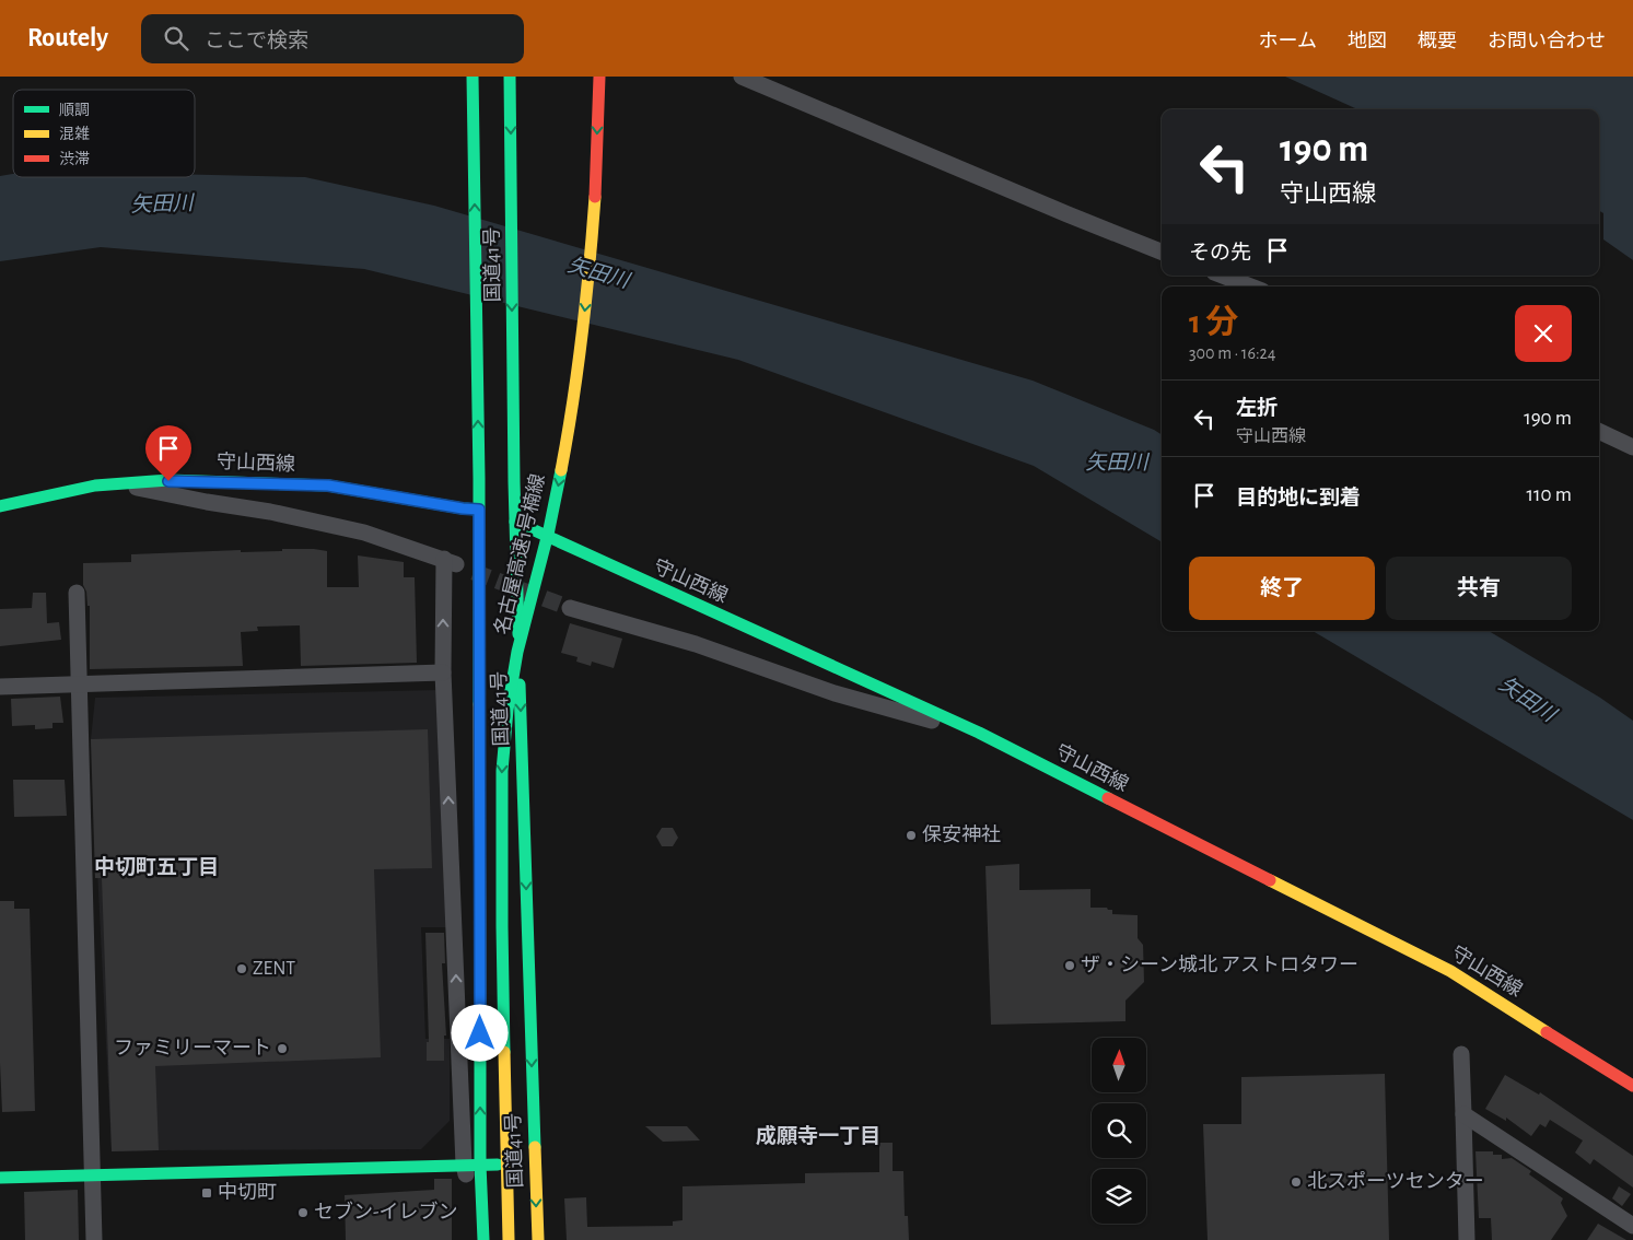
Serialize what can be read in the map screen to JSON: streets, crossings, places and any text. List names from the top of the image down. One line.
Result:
{"streets":{"main road":["国道41号","守山西線","名古屋高速1号楠線"]},"crossings":[["国道41号","守山西線"]],"districts":["中切町五丁目","成願寺一丁目"],"water":["矢田川"],"places":{"other":["保安神社","ザ・シーン城北 アストロタワー","ZENT","ファミリーマート","北スポーツセンター","セブン-イレブン"],"transit":["中切町"]},"legend":["順調","混雑","渋滞"],"north":"top","page":{"header":"Routely","search":"ここで検索","nav":["ホーム","地図","概要","お問い合わせ"],"turn":["190 m","守山西線"],"then":"その先","heading":["1 分","300 m · 16:24"],"list":[{"name":"左折","note":"守山西線","value":"190 m"},{"name":"目的地に到着","value":"110 m"}],"buttons":["終了","共有"]}}
